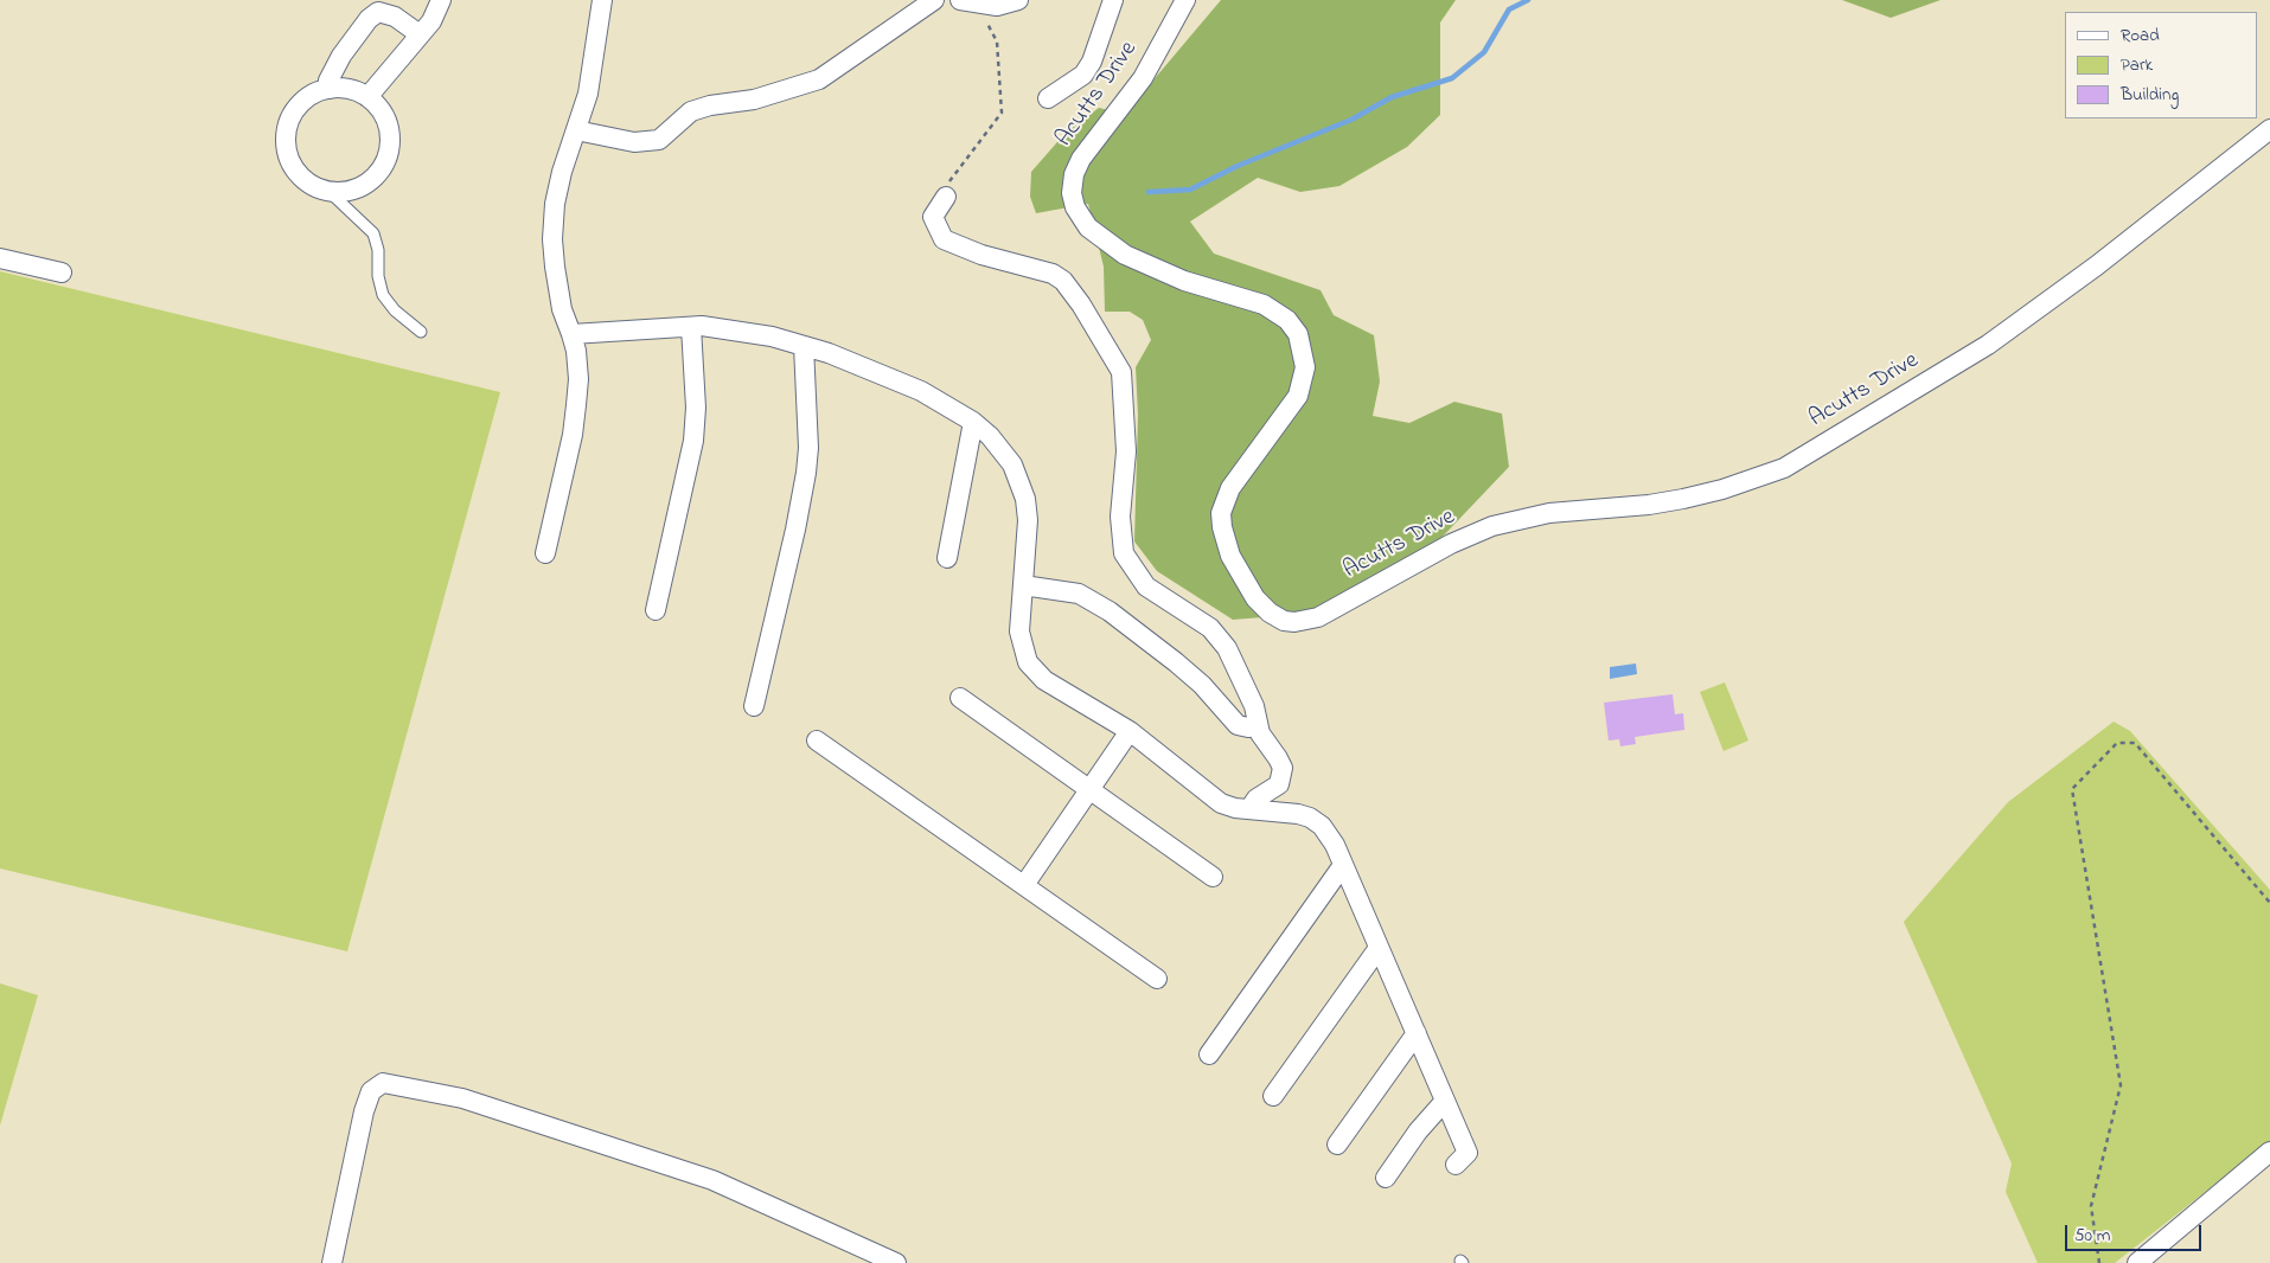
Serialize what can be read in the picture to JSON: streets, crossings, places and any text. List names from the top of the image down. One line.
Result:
{"streets":{"street":["Acutts Drive"]},"legend":["Road","Park","Building"],"scale_bar":"50 m"}
